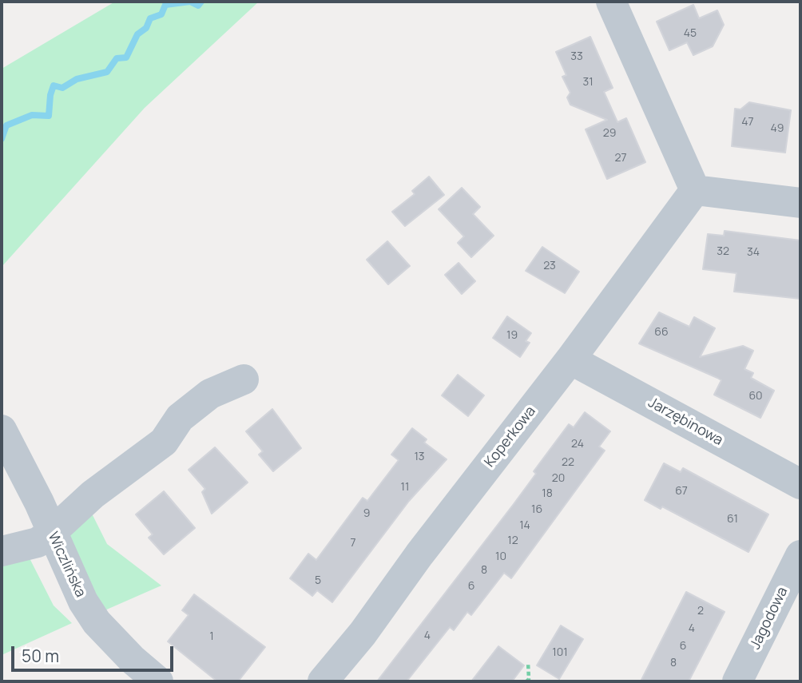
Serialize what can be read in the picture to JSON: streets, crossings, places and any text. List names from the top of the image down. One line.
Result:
{"streets":{"street":["Jarzębinowa","Koperkowa","Wiczlińska","Jagodowa"]},"crossings":[["Jarzębinowa","Koperkowa"]],"house_numbers":["45","33","31","47","49","29","27","32","34","23","66","19","60","24","13","22","20","11","67","18","16","9","61","14","12","7","10","8","5","6","2","4","4","1","6","101","8"],"scale_bar":"50 m"}
